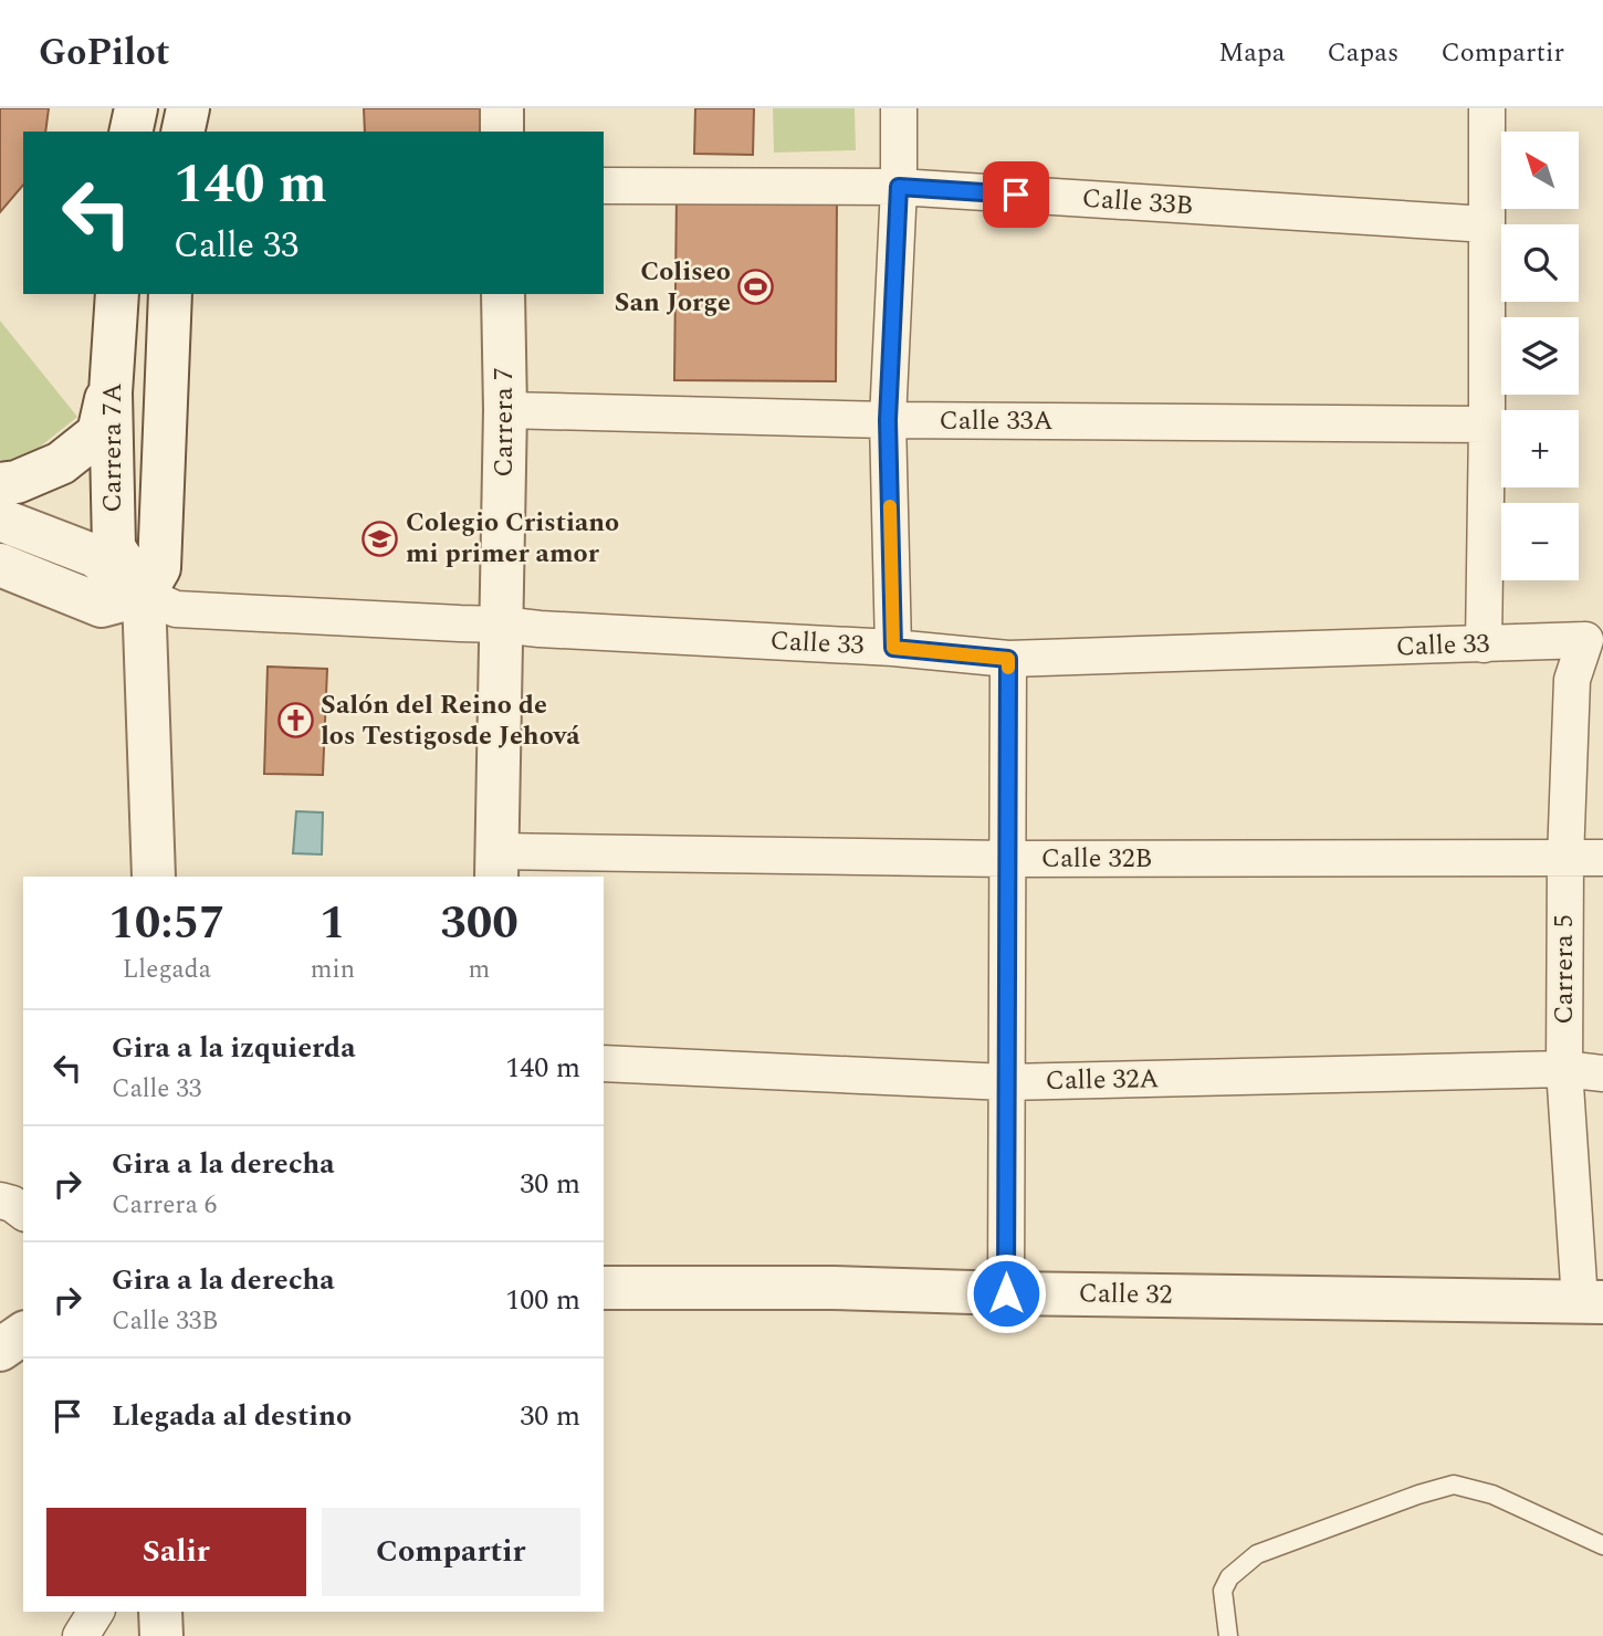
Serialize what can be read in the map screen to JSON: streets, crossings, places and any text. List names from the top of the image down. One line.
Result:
{"streets":{"street":["Calle 33B","Calle 33A","Carrera 7","Carrera 7A","Calle 33","Calle 32B","Carrera 5","Calle 32A","Calle 32"]},"crossings":[["Calle 33A","Carrera 7"],["Carrera 7","Calle 33"],["Carrera 7","Calle 32B"],["Carrera 7A","Calle 33"],["Calle 33","Carrera 5"],["Calle 32B","Carrera 5"],["Carrera 5","Calle 32A"],["Carrera 5","Calle 32"]],"places":{"sports":["Coliseo San Jorge"],"school or university":["Colegio Cristiano mi primer amor"],"church":["Salón del Reino de los Testigosde Jehová"]},"north":"top left","page":{"header":"GoPilot","nav":["Mapa","Capas","Compartir"],"map_buttons":["+","−"],"turn":["140 m","Calle 33"],"eta":["10:57","Llegada","1","min","300","m"],"list":[{"name":"Gira a la izquierda","note":"Calle 33","value":"140 m"},{"name":"Gira a la derecha","note":"Carrera 6","value":"30 m"},{"name":"Gira a la derecha","note":"Calle 33B","value":"100 m"},{"name":"Llegada al destino","value":"30 m"}],"buttons":["Salir","Compartir"]}}
